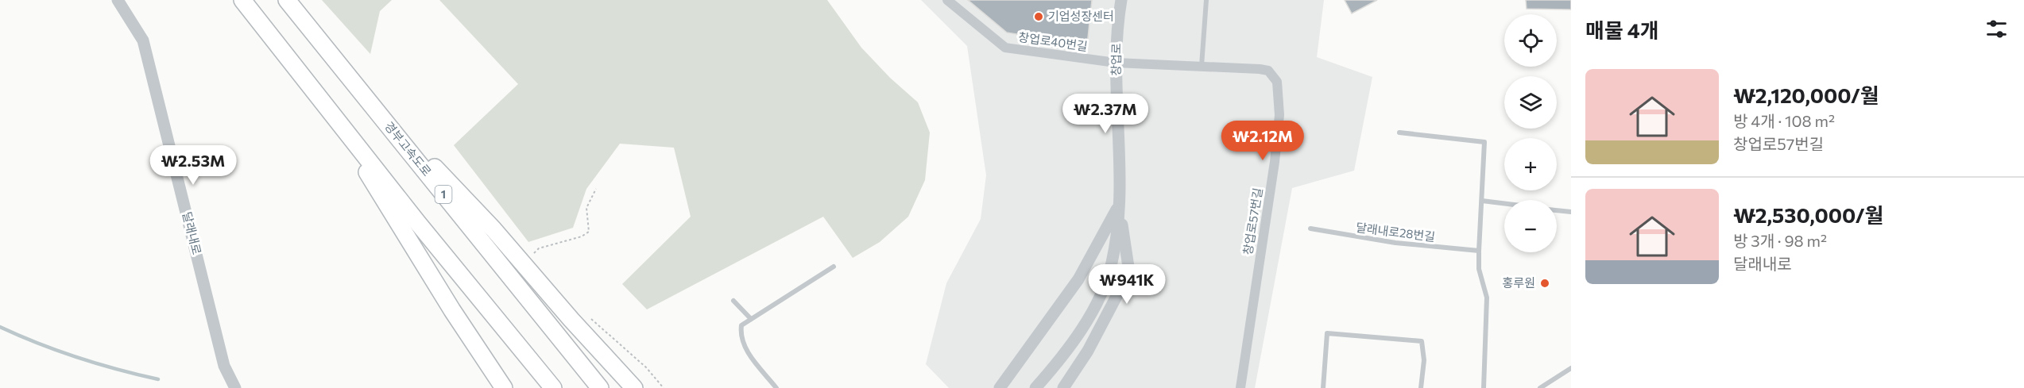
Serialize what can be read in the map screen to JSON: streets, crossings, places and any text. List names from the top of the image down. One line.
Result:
{"streets":{"highway":["경부고속도로","1"],"street":["창업로40번길","창업로","창업로57번길","달래내로"],"lane":["달래내로28번길"]},"crossings":[["창업로40번길","창업로"],["창업로40번길","창업로57번길"],["창업로","창업로57번길"]],"places":["기업성장센터","홍루원"],"page":{"heading":"매물 4개","map_buttons":["+","−"],"list":[{"name":"₩2,120,000/월","note":"방 4개 · 108 m² · 창업로57번길"},{"name":"₩2,530,000/월","note":"방 3개 · 98 m² · 달래내로"}],"price":["₩2.37M","₩2.12M","₩2.53M","₩941K"]}}
